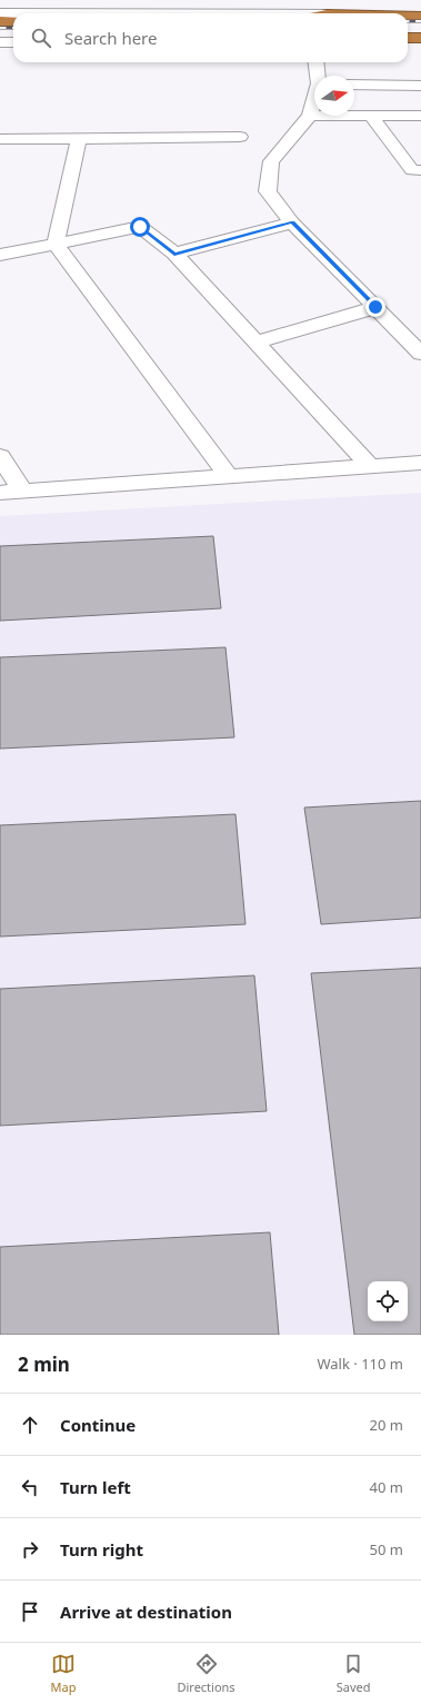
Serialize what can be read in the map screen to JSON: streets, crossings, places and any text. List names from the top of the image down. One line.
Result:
{"north":"right","page":{"search":"Search here","heading":["2 min","Walk · 110 m"],"list":[["Continue","20 m"],["Turn left","40 m"],["Turn right","50 m"],"Arrive at destination"],"nav":["Map","Directions","Saved"]}}
